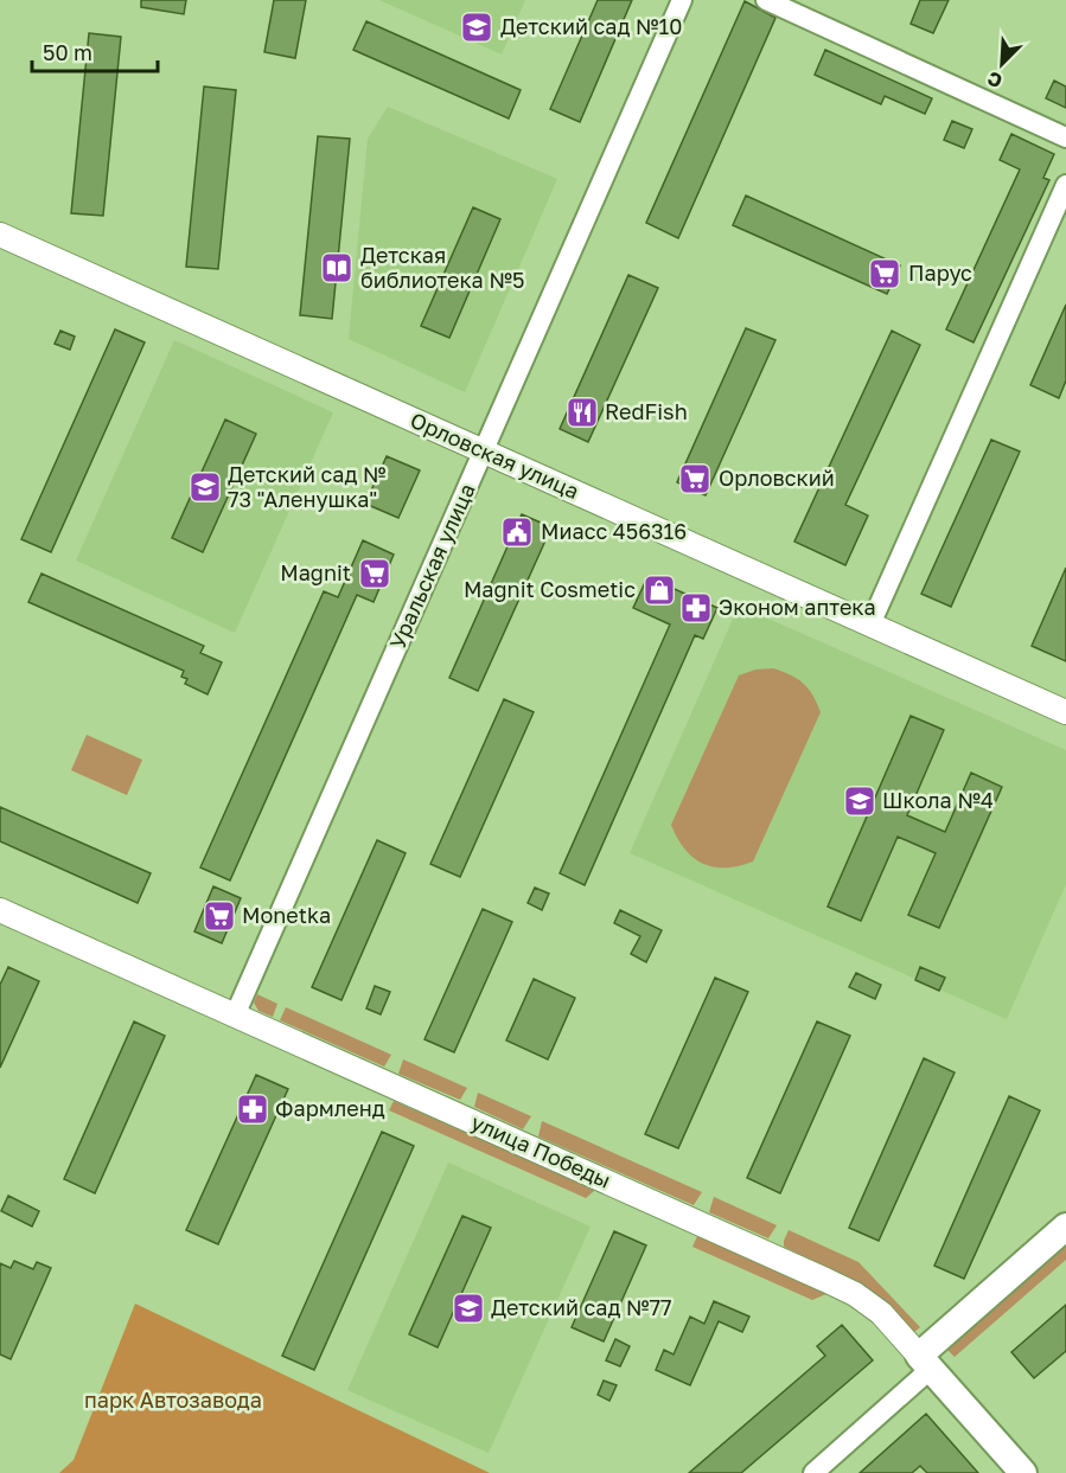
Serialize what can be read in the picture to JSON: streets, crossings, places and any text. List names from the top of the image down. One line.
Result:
{"streets":{"main road":["улица Победы"],"street":["Орловская улица","Уральская улица"]},"crossings":[["Орловская улица","Уральская улица"],["Уральская улица","улица Победы"]],"parks":["парк Автозавода"],"places":{"school or university":["Детский сад №10","Детский сад № 73 \"Аленушка\"","Школа №4","Детский сад №77"],"library":["Детская библиотека №5"],"supermarket":["Парус","Орловский","Magnit","Monetka"],"restaurant":["RedFish"],"public building":["Миасс 456316"],"shop":["Magnit Cosmetic"],"pharmacy":["Эконом аптека","Фармленд"]},"scale_bar":"50 m","north":"bottom left"}
